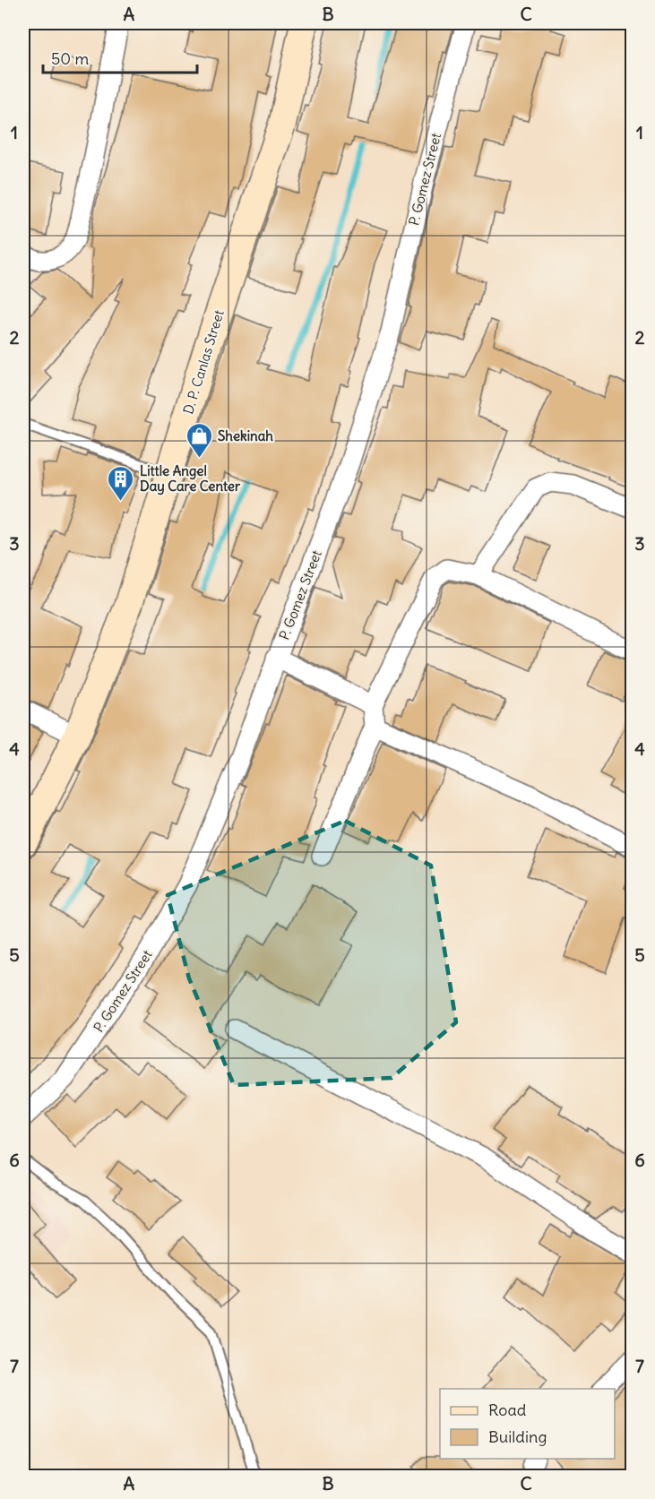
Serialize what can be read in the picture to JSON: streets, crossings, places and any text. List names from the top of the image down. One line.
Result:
{"streets":{"main road":["D. P. Canlas Street"],"street":["P. Gomez Street"]},"places":{"shop":["Shekinah"],"building":["Little Angel Day Care Center"]},"legend":["Road","Building"],"scale_bar":"50 m","grid":{"columns":["A","B","C"],"rows":["1","2","3","4","5","6","7"]}}
